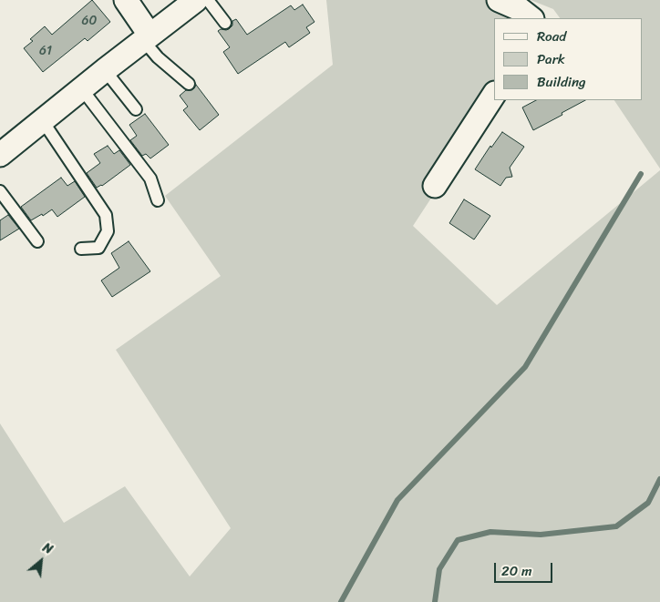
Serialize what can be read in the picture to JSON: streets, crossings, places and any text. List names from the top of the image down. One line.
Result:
{"house_numbers":["60","61"],"legend":["Road","Park","Building"],"scale_bar":"20 m","north":"top right"}
